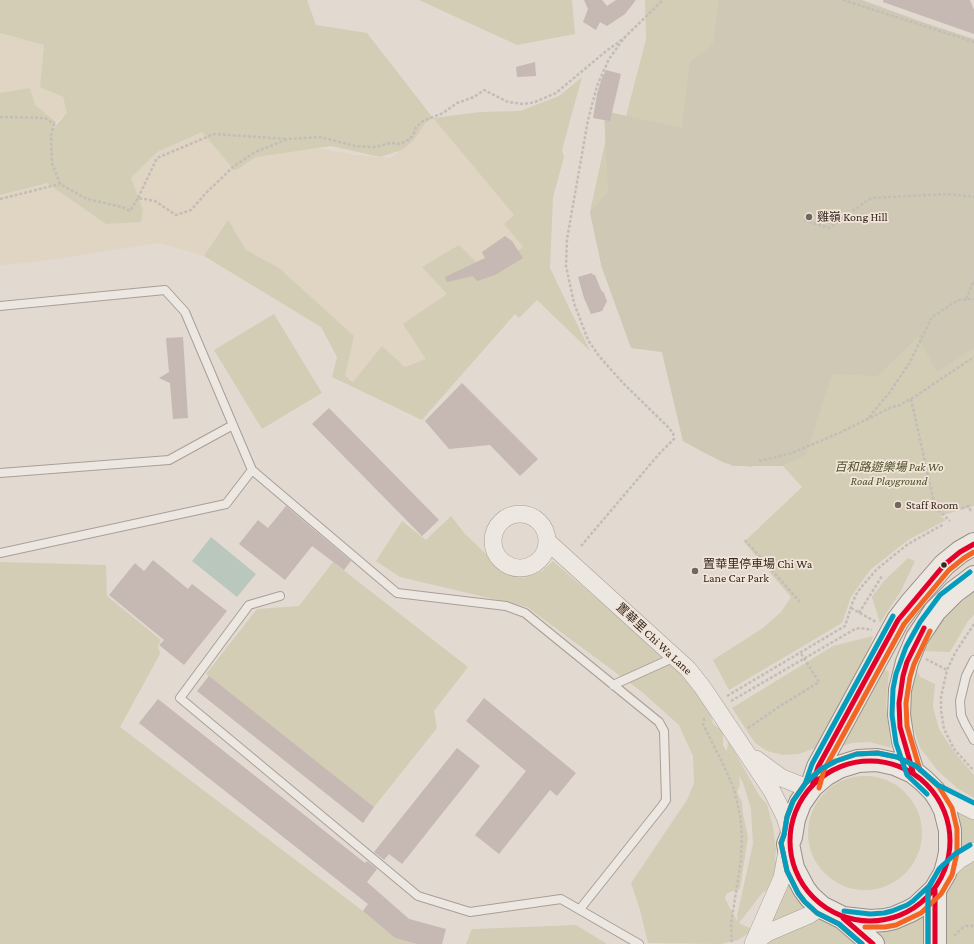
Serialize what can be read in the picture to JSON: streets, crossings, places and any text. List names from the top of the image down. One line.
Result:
{"streets":{"street":["置華里 Chi Wa Lane"]},"parks":["百和路遊樂場 Pak Wo Road Playground"],"places":["雞嶺 Kong Hill","Staff Room","置華里停車場 Chi Wa Lane Car Park"]}
